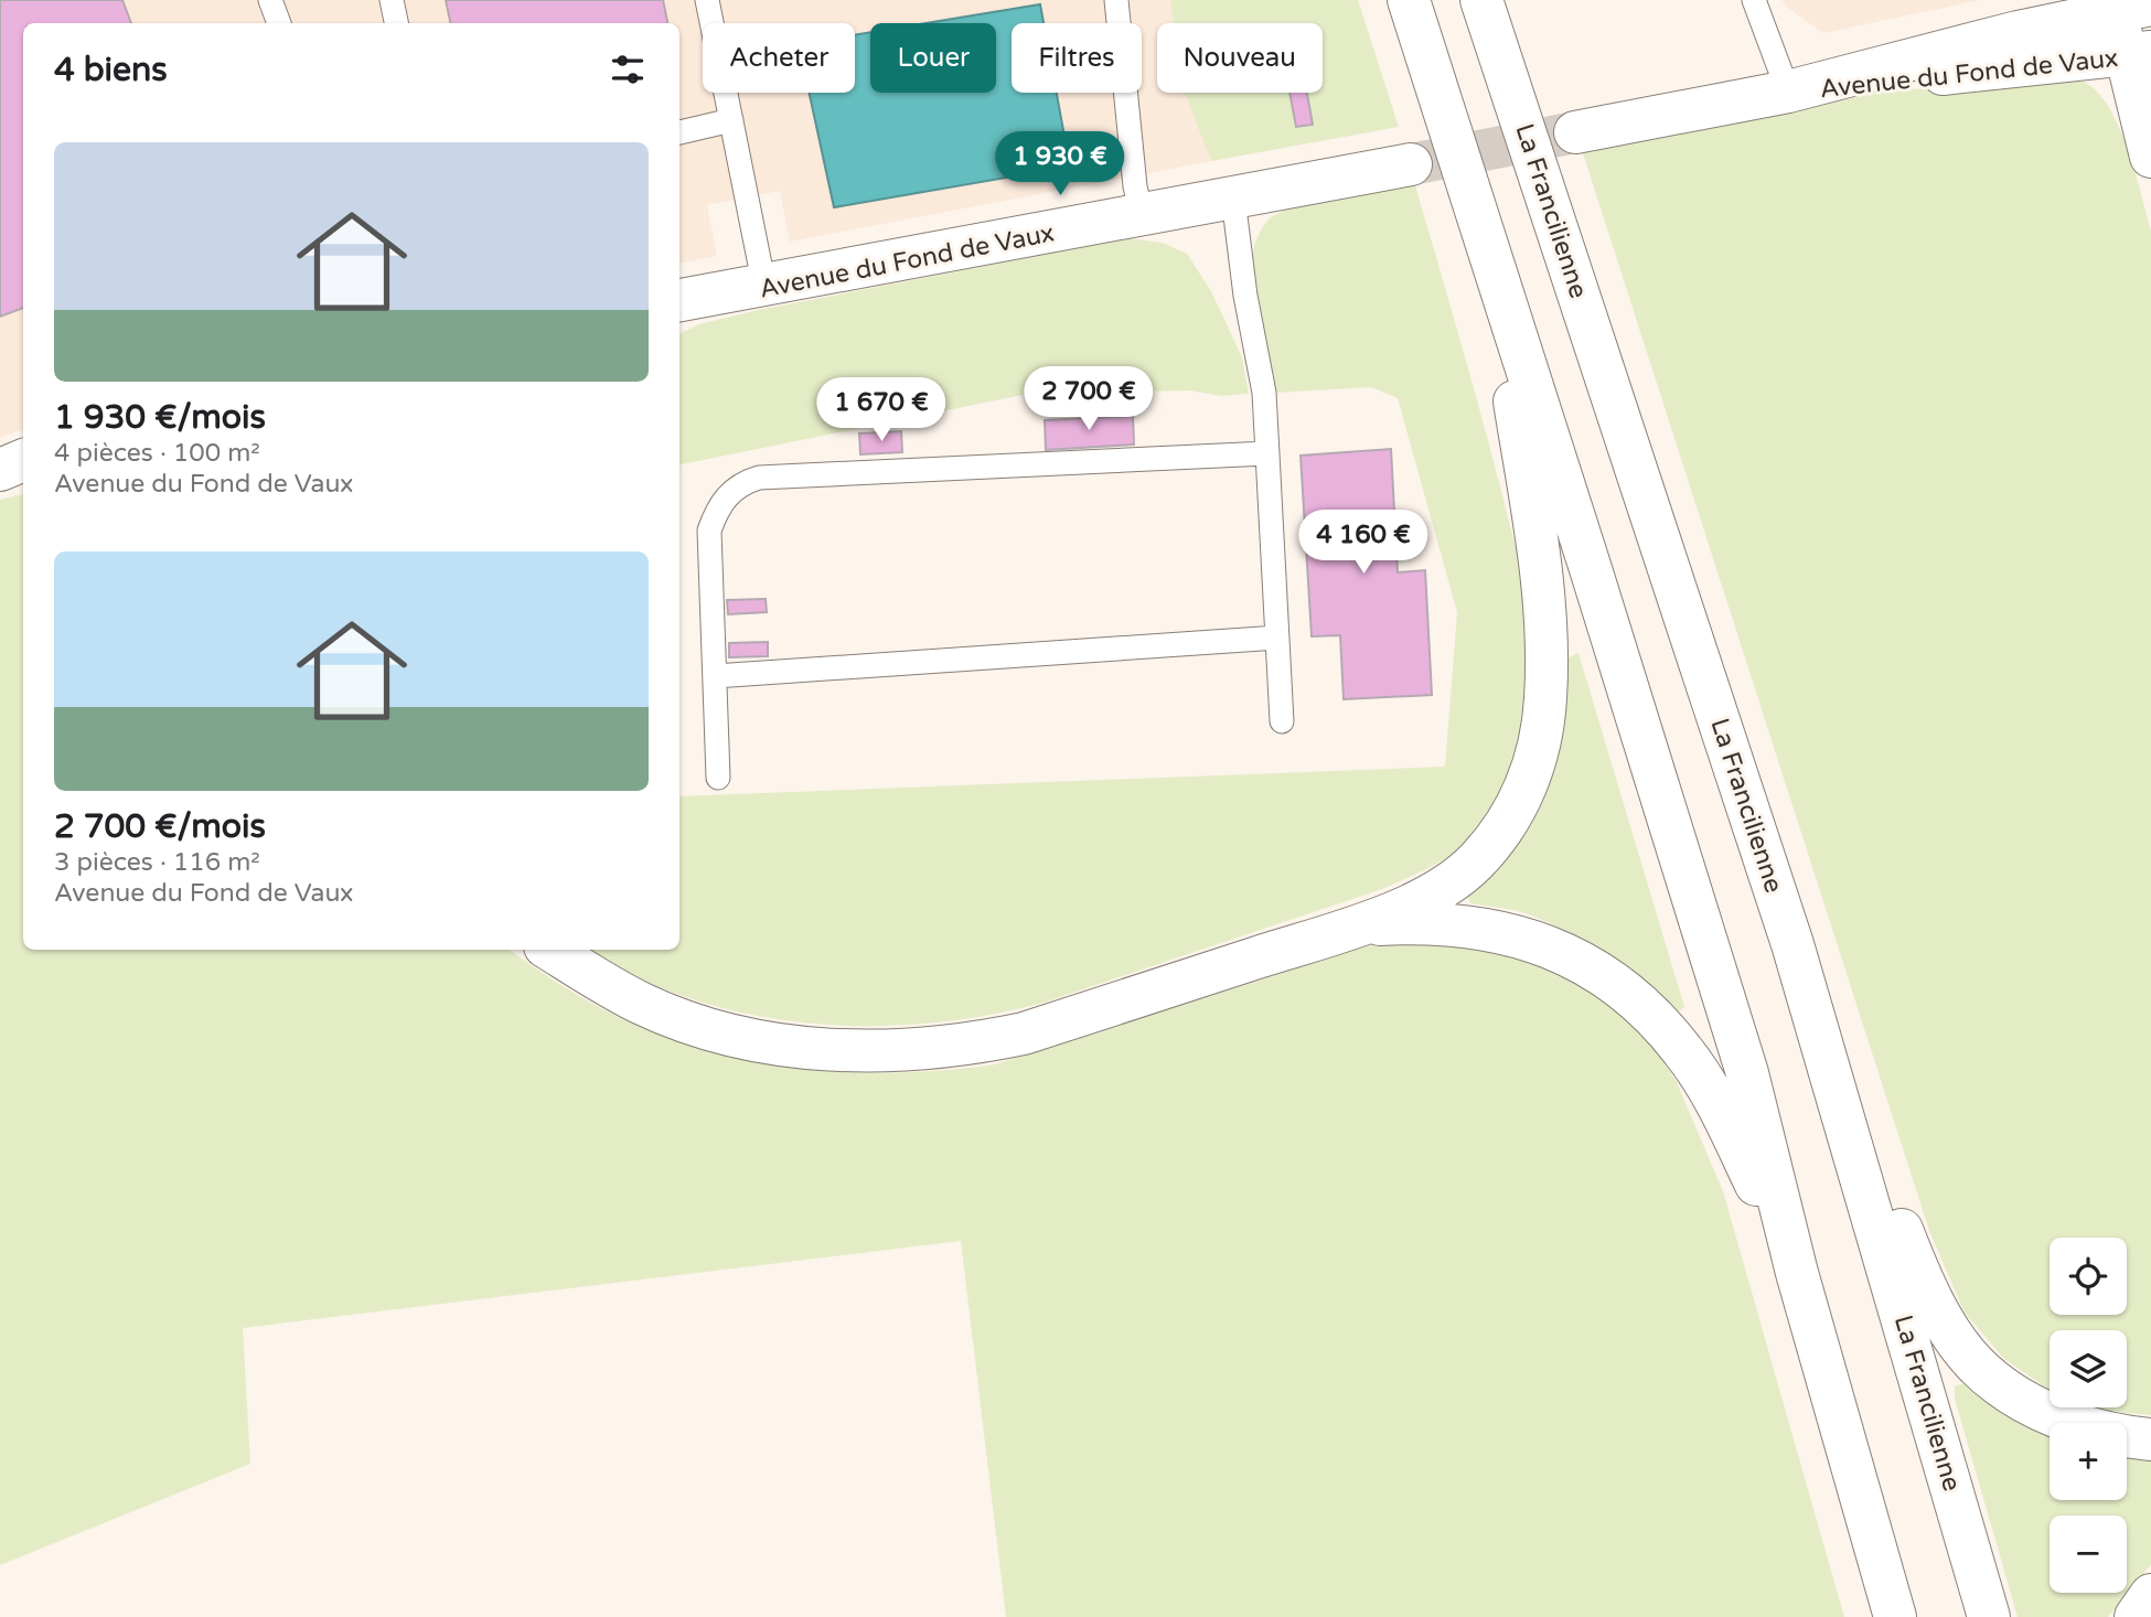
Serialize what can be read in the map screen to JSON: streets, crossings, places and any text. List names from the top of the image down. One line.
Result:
{"streets":{"main road":["Avenue du Fond de Vaux","La Francilienne"]},"page":{"chip":["Acheter","Louer","Filtres","Nouveau"],"heading":"4 biens","list":[{"name":"1 930 €/mois","note":"4 pièces · 100 m² · Avenue du Fond de Vaux"},{"name":"2 700 €/mois","note":"3 pièces · 116 m² · Avenue du Fond de Vaux"}],"price":["1 930 €","2 700 €","1 670 €","4 160 €"],"map_buttons":["+","−"]}}
